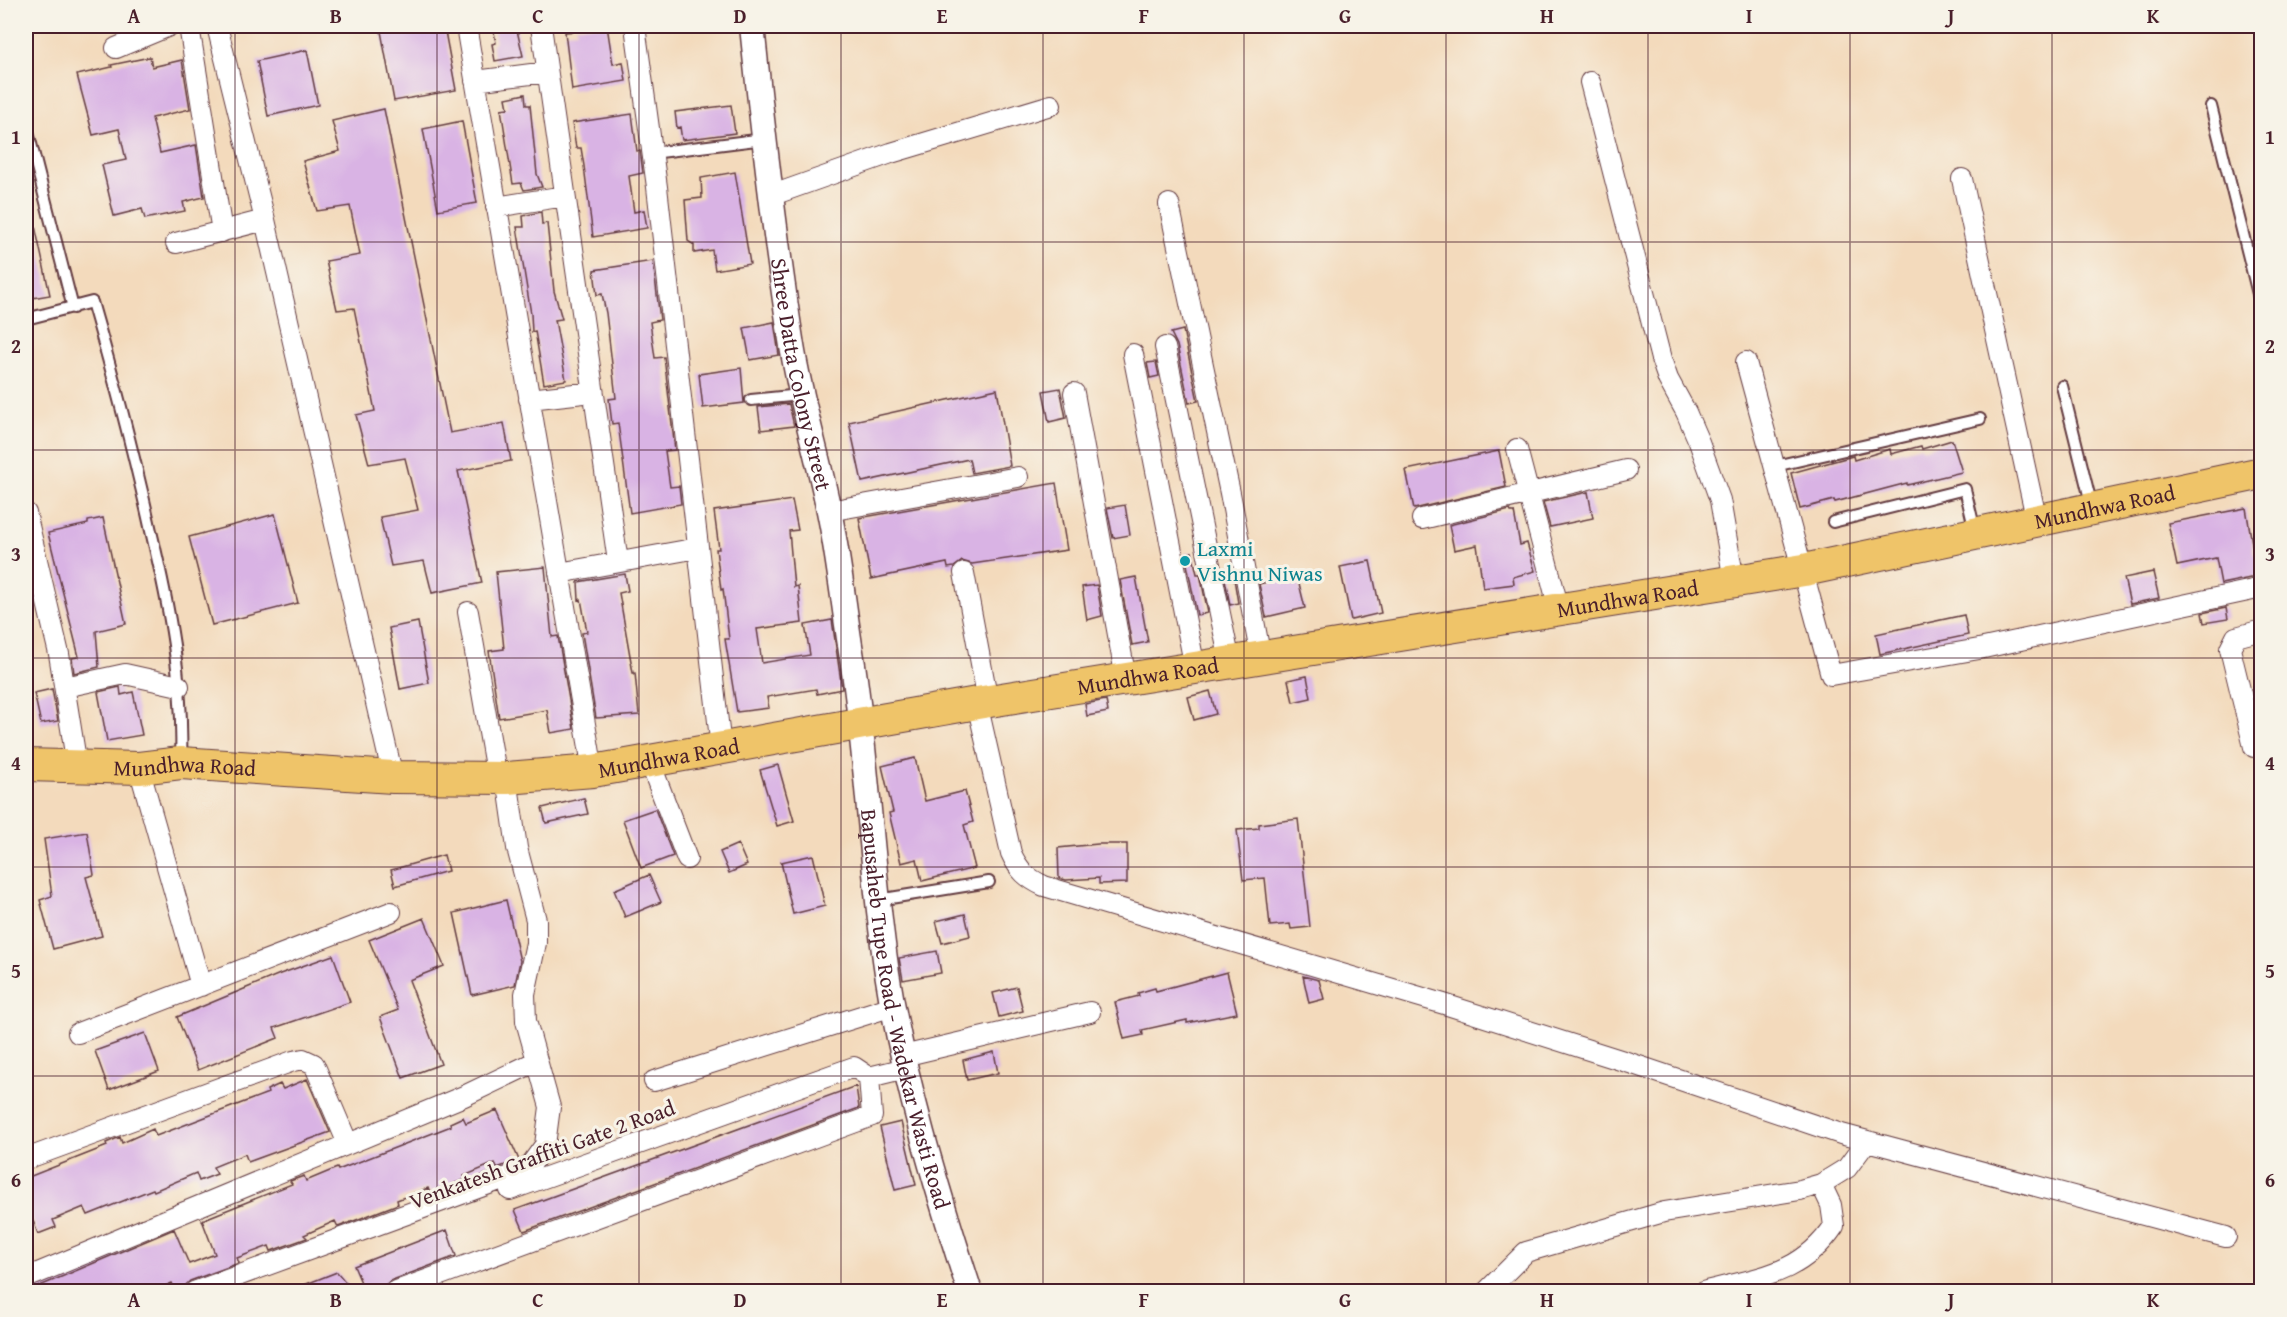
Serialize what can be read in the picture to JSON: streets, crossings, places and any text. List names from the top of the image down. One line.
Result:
{"streets":{"main road":["Mundhwa Road"],"street":["Shree Datta Colony Street","Bapusaheb Tupe Road - Wadekar Wasti Road","Venkatesh Graffiti Gate 2 Road"]},"crossings":[["Shree Datta Colony Street","Mundhwa Road"],["Shree Datta Colony Street","Bapusaheb Tupe Road - Wadekar Wasti Road"],["Mundhwa Road","Bapusaheb Tupe Road - Wadekar Wasti Road"],["Bapusaheb Tupe Road - Wadekar Wasti Road","Venkatesh Graffiti Gate 2 Road"]],"places":["Laxmi Vishnu Niwas"],"grid":{"columns":["A","B","C","D","E","F","G","H","I","J","K"],"rows":["1","2","3","4","5","6"]}}
